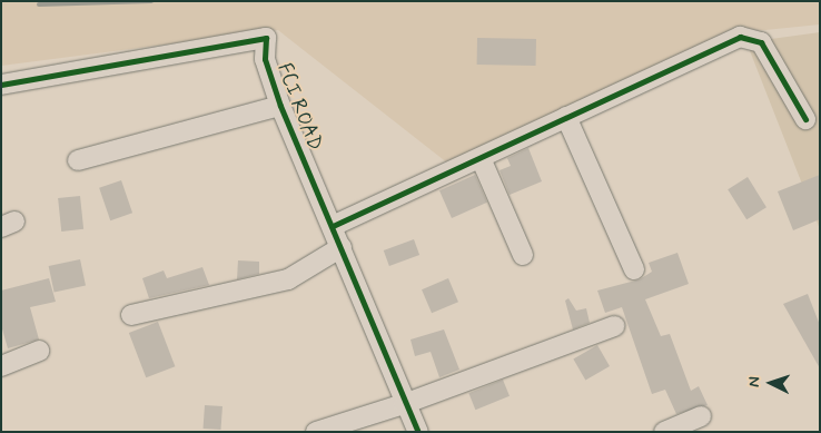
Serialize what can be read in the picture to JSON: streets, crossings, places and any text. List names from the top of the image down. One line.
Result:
{"streets":{"street":["FCI ROAD"]},"north":"left"}
